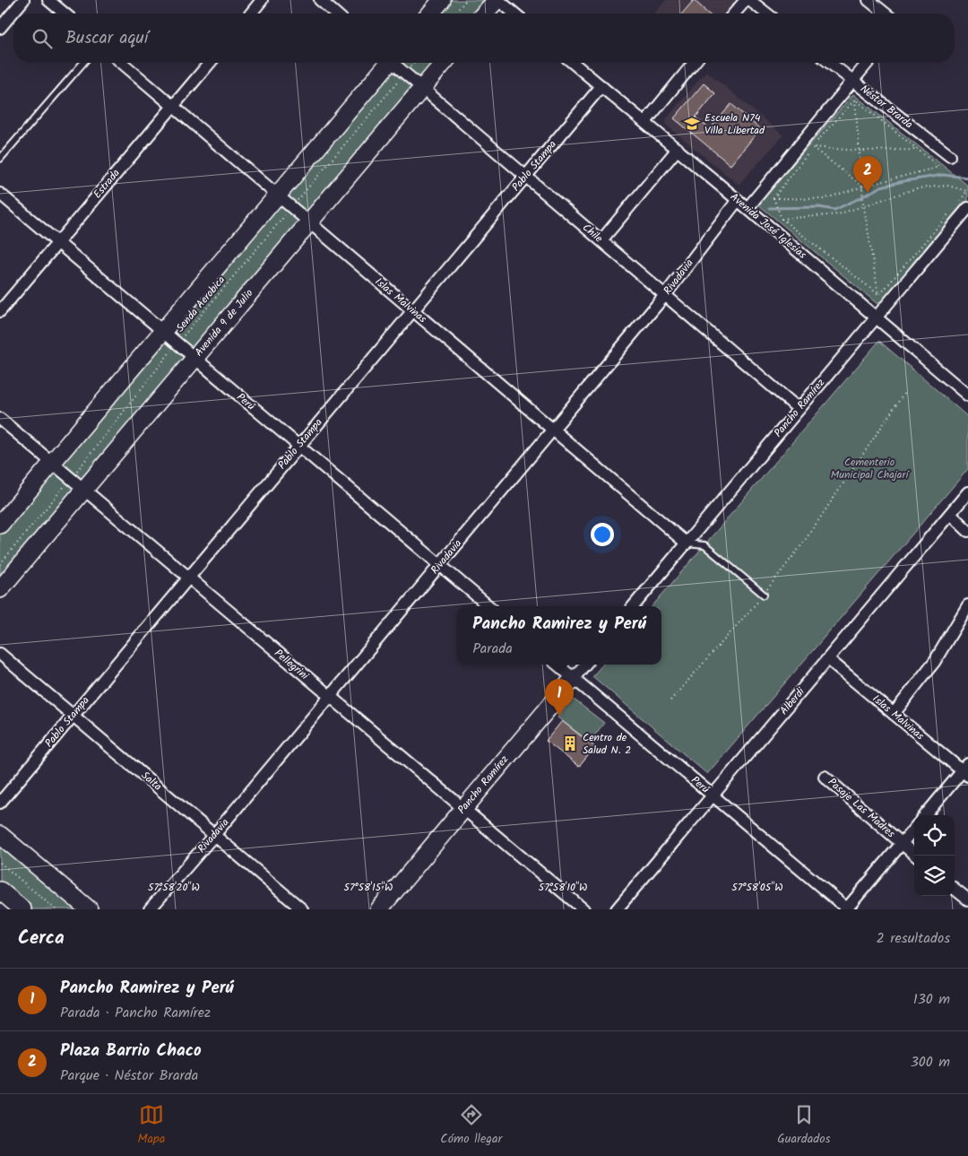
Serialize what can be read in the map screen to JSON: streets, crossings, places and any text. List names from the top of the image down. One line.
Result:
{"streets":{"main road":["Avenida 9 de Julio","Pancho Ramírez"],"street":["Néstor Brarda","Pablo Stampa","Estrada","Avenida José Iglesias","Chile","Rivadavia","Islas Malvinas","Perú","Pellegrini","Alberdi","Salta","Pasaje Las Madres"],"path":["Senda Aerobica"]},"crossings":[["Pablo Stampa","Avenida José Iglesias"],["Pablo Stampa","Chile"],["Pablo Stampa","Islas Malvinas"],["Pablo Stampa","Perú"],["Pablo Stampa","Pellegrini"],["Pablo Stampa","Salta"],["Estrada","Islas Malvinas"],["Estrada","Perú"],["Avenida José Iglesias","Rivadavia"],["Avenida José Iglesias","Pancho Ramírez"],["Chile","Rivadavia"],["Chile","Senda Aerobica"],["Chile","Avenida 9 de Julio"],["Chile","Pancho Ramírez"],["Rivadavia","Islas Malvinas"],["Rivadavia","Perú"],["Rivadavia","Pellegrini"],["Rivadavia","Salta"],["Islas Malvinas","Senda Aerobica"],["Islas Malvinas","Avenida 9 de Julio"],["Islas Malvinas","Pancho Ramírez"],["Islas Malvinas","Alberdi"],["Senda Aerobica","Perú"],["Senda Aerobica","Pellegrini"],["Avenida 9 de Julio","Perú"],["Avenida 9 de Julio","Pellegrini"],["Perú","Pancho Ramírez"],["Perú","Alberdi"],["Pancho Ramírez","Pellegrini"]],"parks":["Cementerio Municipal Chajarí"],"places":{"school or university":["Escuela N74 Villa Libertad"],"building":["Centro de Salud N. 2"]},"page":{"search":"Buscar aquí","pins":["2","1"],"popup":["Pancho Ramirez y Perú","Parada"],"heading":["Cerca","2 resultados"],"list":[{"mark":"1","name":"Pancho Ramirez y Perú","note":"Parada · Pancho Ramírez","value":"130 m"},{"mark":"2","name":"Plaza Barrio Chaco","note":"Parque · Néstor Brarda","value":"300 m"}],"nav":["Mapa","Cómo llegar","Guardados"]},"coordinates":["57°58'20\"W","57°58'15\"W","57°58'10\"W","57°58'05\"W"]}
